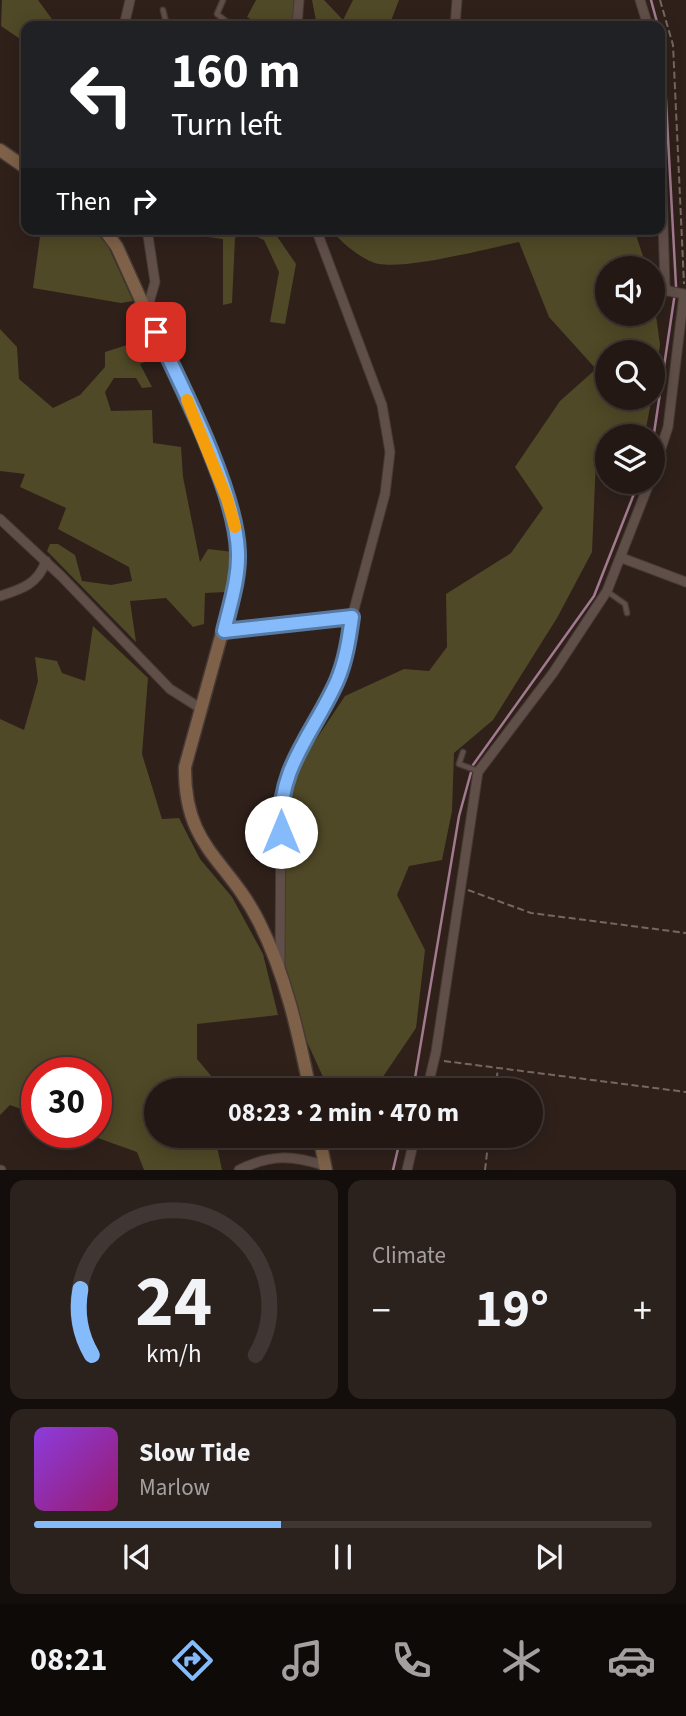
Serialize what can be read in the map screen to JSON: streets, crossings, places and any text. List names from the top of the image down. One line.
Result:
{"page":{"turn":["160 m","Turn left"],"then":"Then","limit":"30","trip":"08:23 · 2 min · 470 m","tile":"Climate","heat":["−","19°","+"],"song":["Slow Tide","Marlow"],"tabs":"08:21","gauge":["24","km/h"]}}
